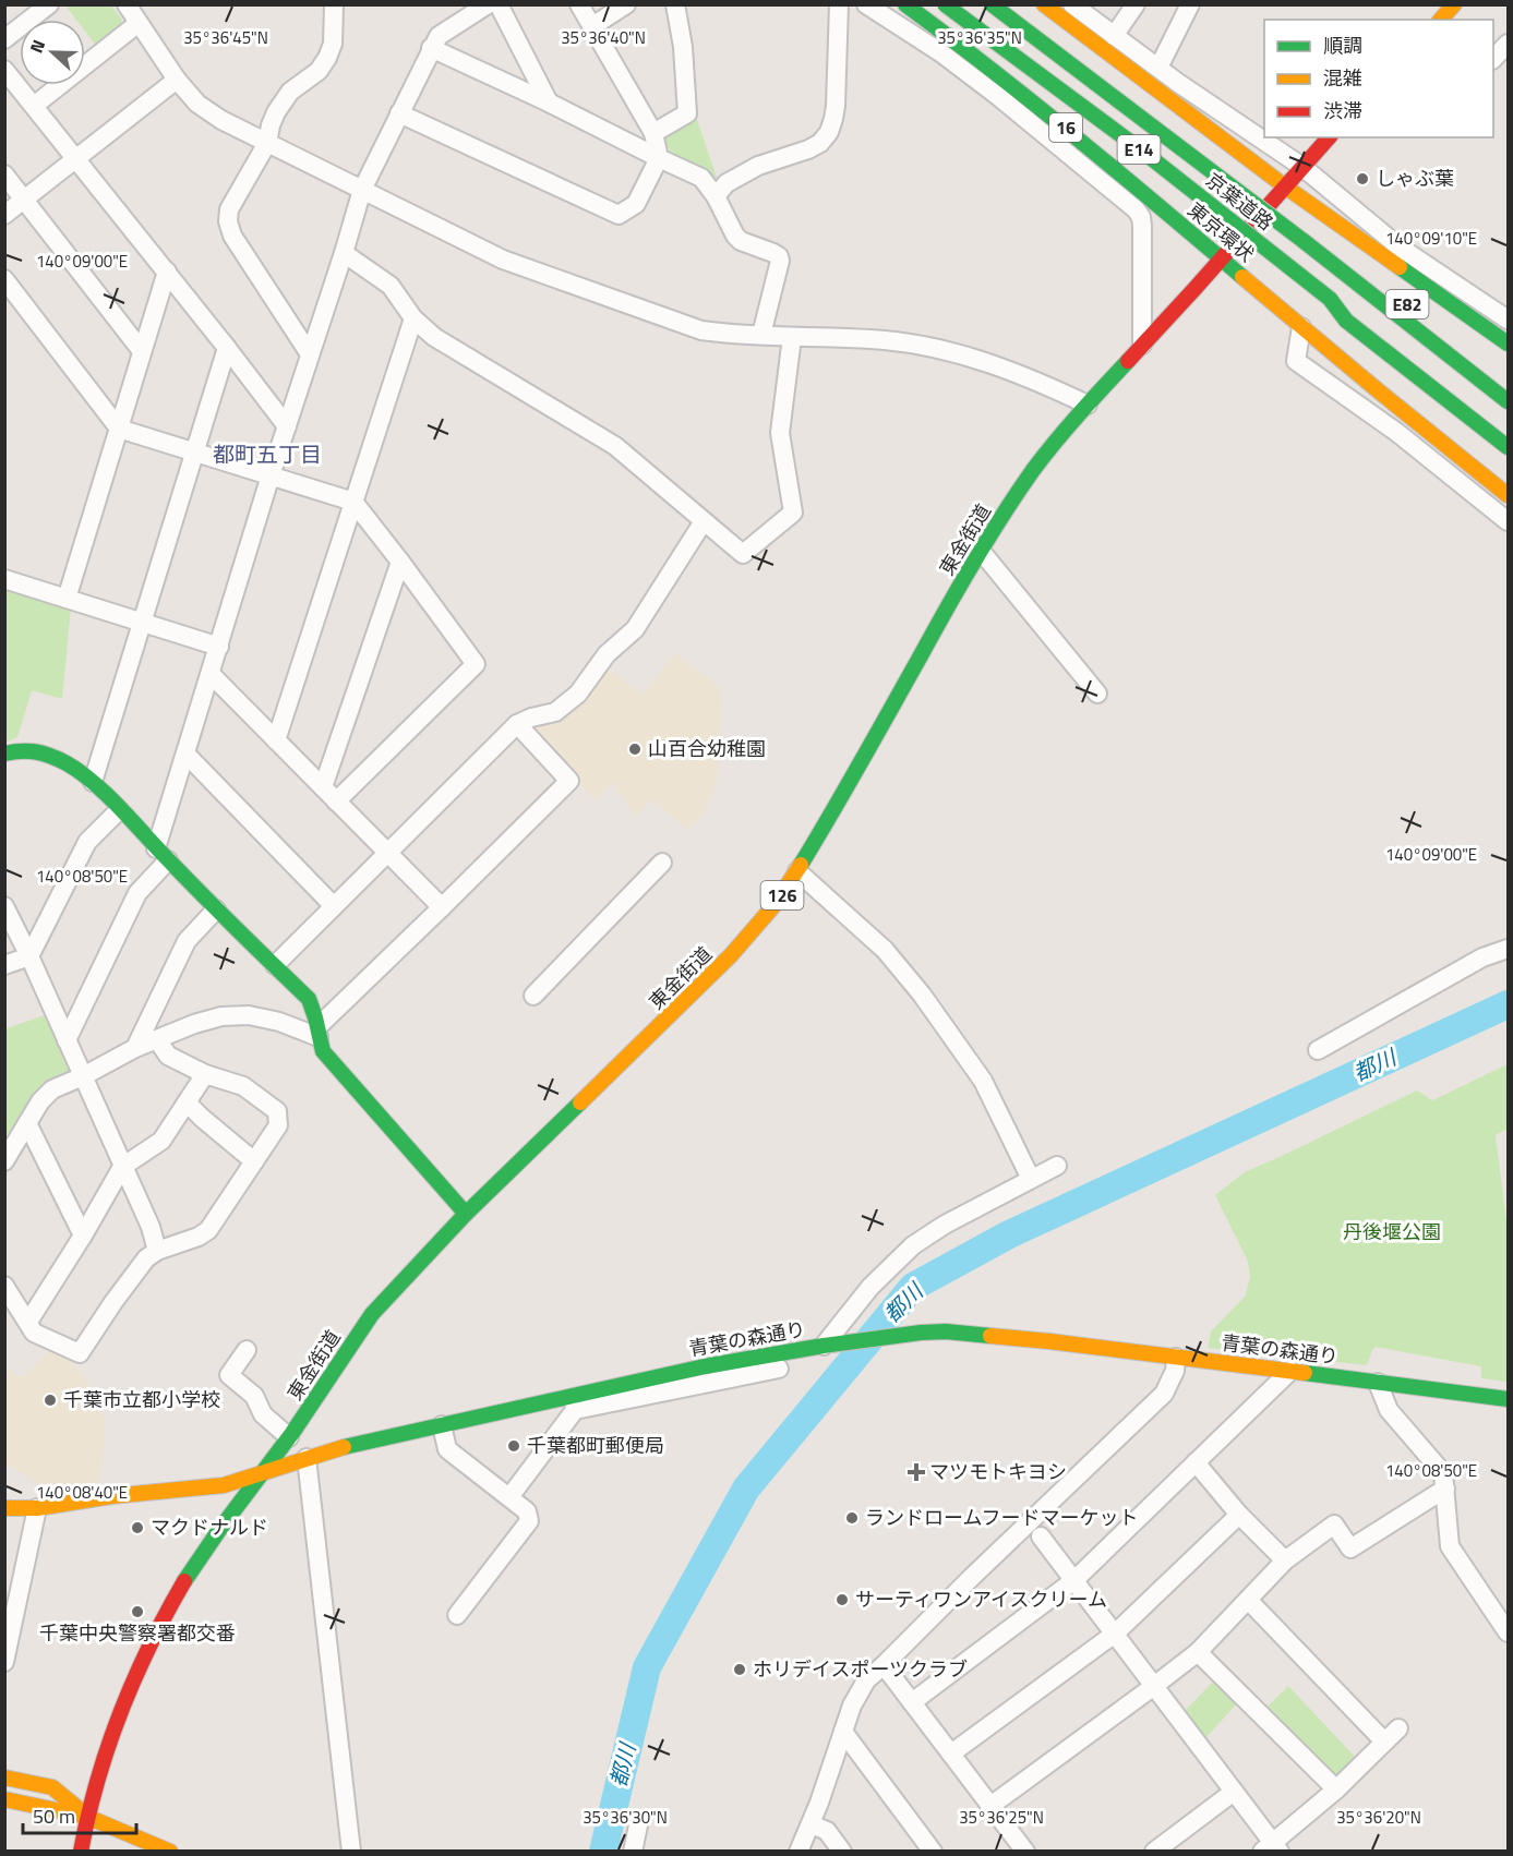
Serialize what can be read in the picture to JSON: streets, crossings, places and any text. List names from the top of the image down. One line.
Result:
{"streets":{"main road":["16","E14","京葉道路","東京環状","E82","東金街道","126","青葉の森通り"]},"crossings":[["京葉道路","E82"],["東京環状","東金街道"],["東金街道","青葉の森通り"]],"districts":["都町五丁目"],"water":["都川"],"parks":["丹後堰公園"],"places":{"other":["しゃぶ葉","山百合幼稚園","千葉市立都小学校","千葉都町郵便局","ランドロームフードマーケット","マクドナルド","サーティワンアイスクリーム","千葉中央警察署都交番","ホリデイスポーツクラブ"],"health":["マツモトキヨシ"]},"legend":["順調","混雑","渋滞"],"scale_bar":"50 m","north":"left","coordinates":["35°36'45\"N","35°36'40\"N","35°36'35\"N","140°09'10\"E","140°09'00\"E","140°08'50\"E","140°08'40\"E","35°36'30\"N","35°36'25\"N","35°36'20\"N"]}
